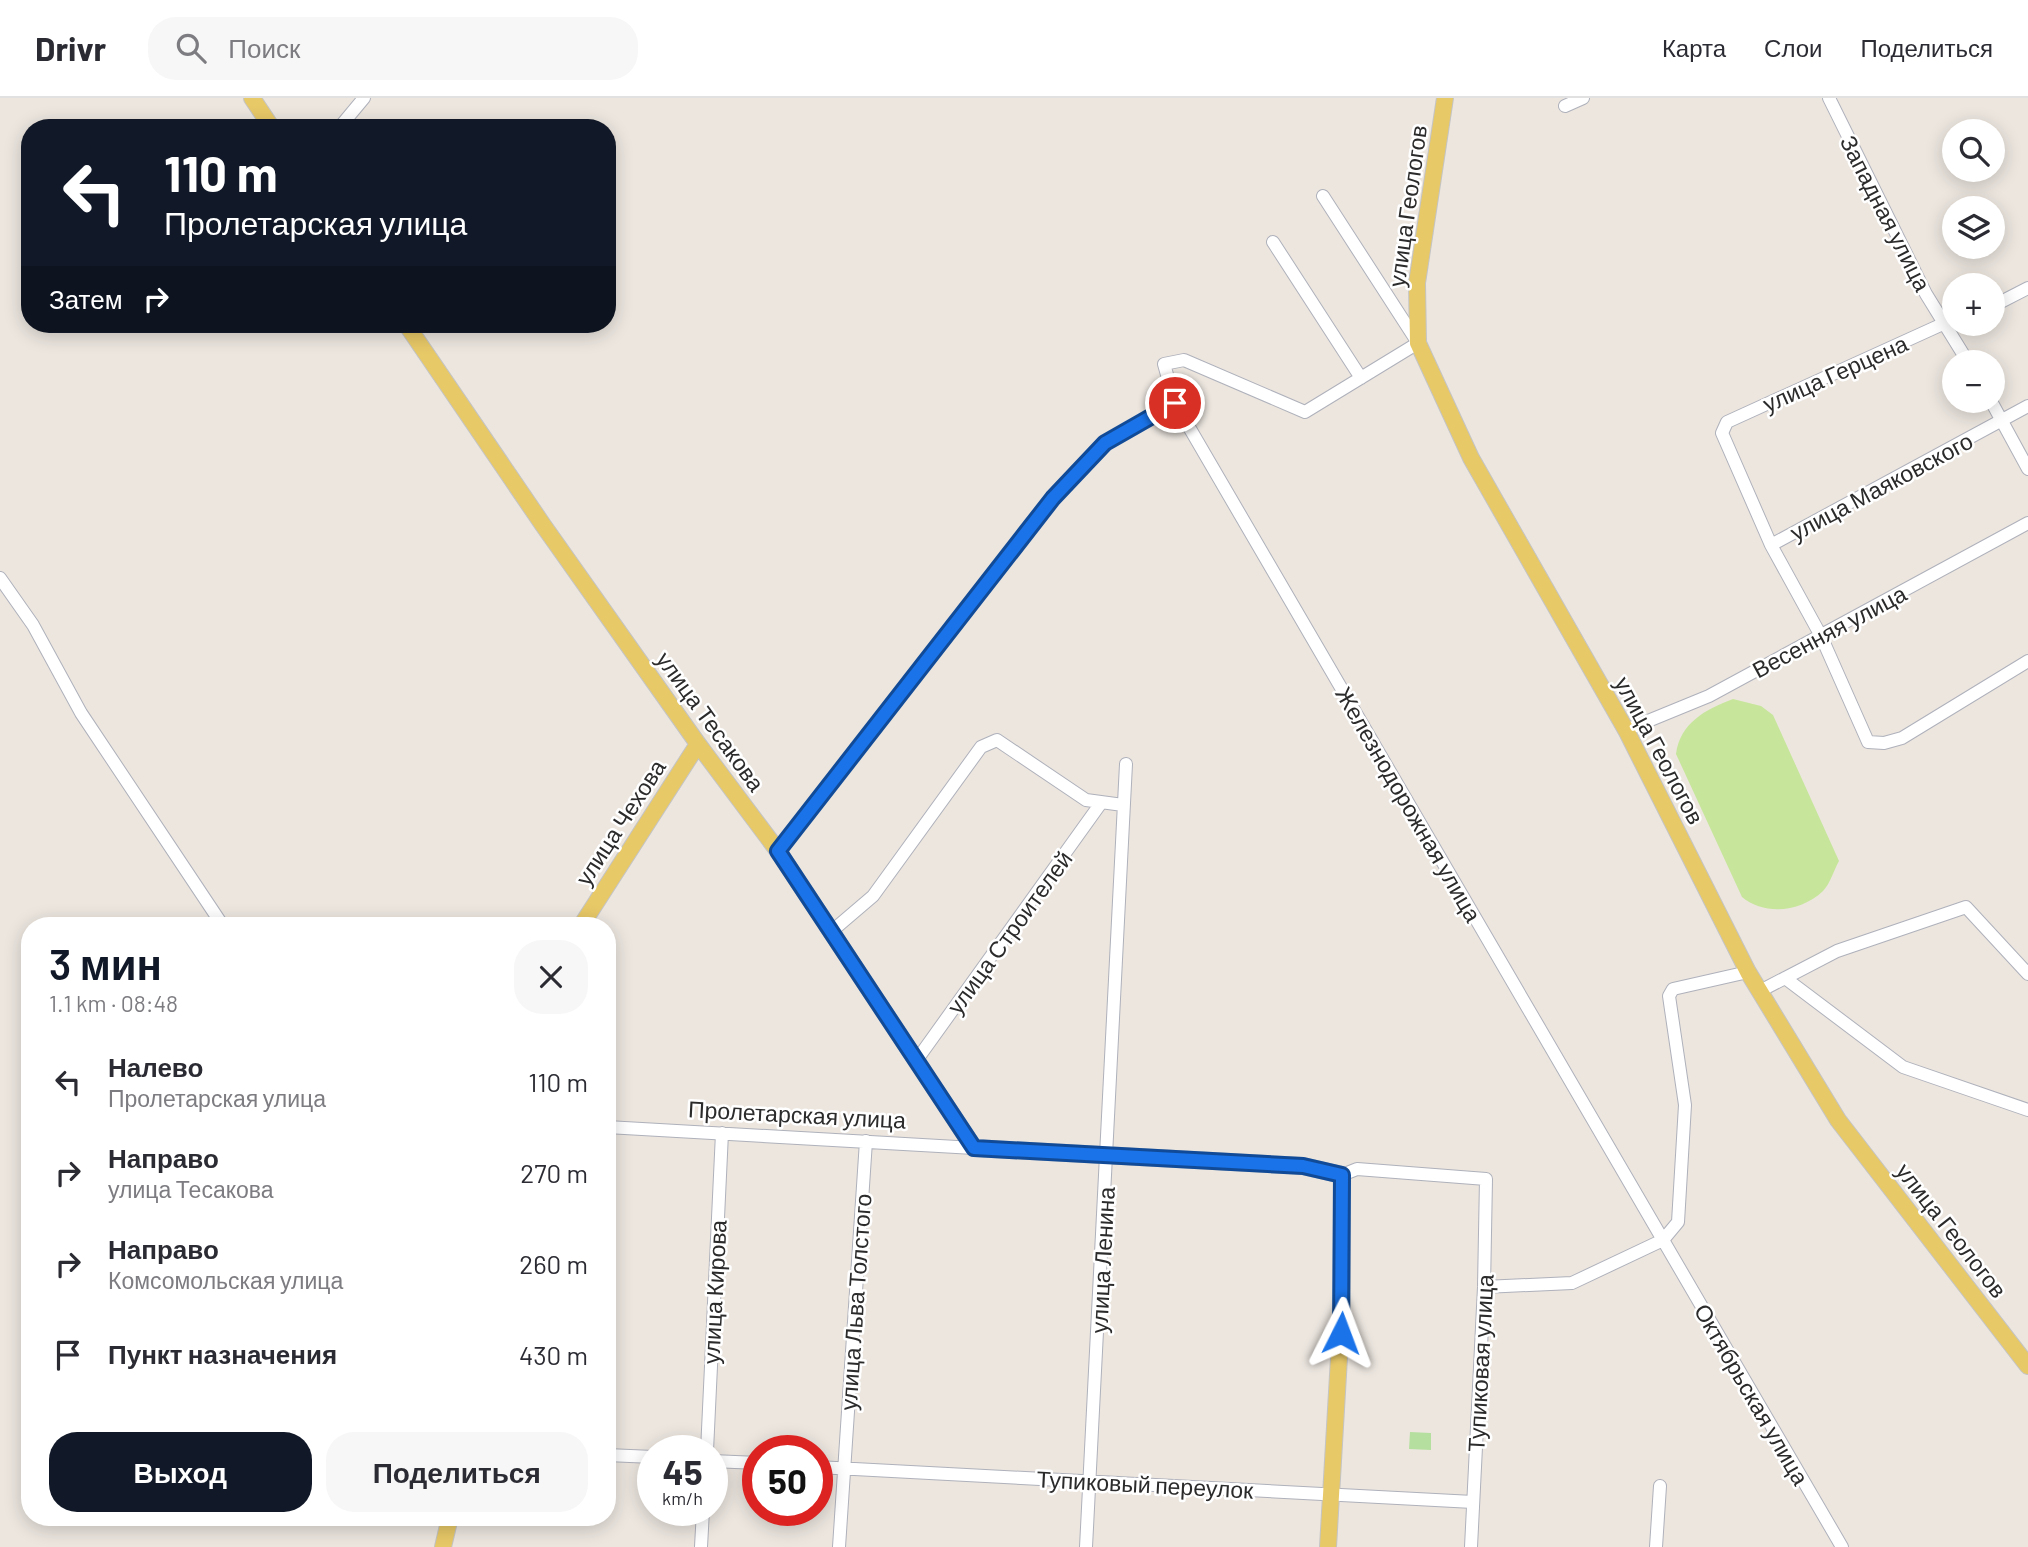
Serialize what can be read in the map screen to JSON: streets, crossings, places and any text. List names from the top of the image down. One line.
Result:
{"streets":{"main road":["улица Геологов","улица Тесакова","улица Чехова","Пролетарская улица"],"street":["Западная улица","улица Герцена","улица Маяковского","Весенняя улица","Железнодорожная улица","улица Строителей","улица Ленина","улица Кирова","улица Льва Толстого","Тупиковая улица","Октябрьская улица","Тупиковый переулок"]},"crossings":[["улица Геологов","Весенняя улица"],["улица Герцена","улица Маяковского"],["улица Тесакова","улица Чехова"],["улица Тесакова","улица Строителей"],["улица Тесакова","Пролетарская улица"],["Железнодорожная улица","Октябрьская улица"],["Пролетарская улица","улица Ленина"],["Пролетарская улица","улица Кирова"],["Пролетарская улица","улица Льва Толстого"],["Пролетарская улица","Тупиковая улица"],["улица Ленина","Тупиковый переулок"],["улица Льва Толстого","Тупиковый переулок"],["Тупиковая улица","Тупиковый переулок"]],"page":{"header":"Drivr","search":"Поиск","nav":["Карта","Слои","Поделиться"],"map_buttons":["+","−"],"turn":["110 m","Пролетарская улица"],"then":"Затем","heading":["3 мин","1.1 km · 08:48"],"list":[{"name":"Налево","note":"Пролетарская улица","value":"110 m"},{"name":"Направо","note":"улица Тесакова","value":"270 m"},{"name":"Направо","note":"Комсомольская улица","value":"260 m"},{"name":"Пункт назначения","value":"430 m"}],"buttons":["Выход","Поделиться"],"speed":"45 km/h","limit":"50"}}
